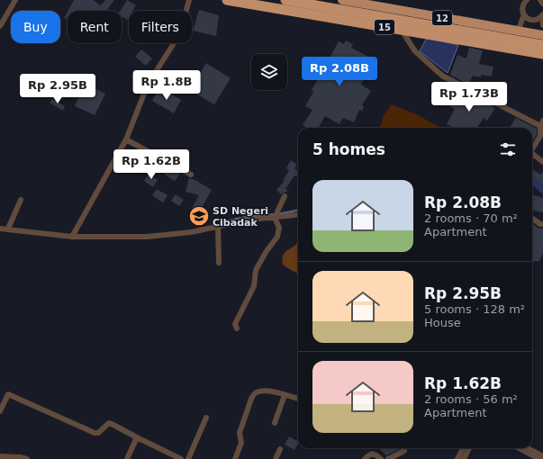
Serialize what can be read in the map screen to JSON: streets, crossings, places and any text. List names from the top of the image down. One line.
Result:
{"streets":{"highway":["12","15"]},"places":{"school or university":["SD Negeri Cibadak"]},"page":{"chip":["Buy","Rent","Filters"],"price":["Rp 2.08B","Rp 1.8B","Rp 2.95B","Rp 1.73B","Rp 1.62B"],"heading":"5 homes","list":[{"name":"Rp 2.08B","note":"2 rooms · 70 m² · Apartment"},{"name":"Rp 2.95B","note":"5 rooms · 128 m² · House"},{"name":"Rp 1.62B","note":"2 rooms · 56 m² · Apartment"}]}}
